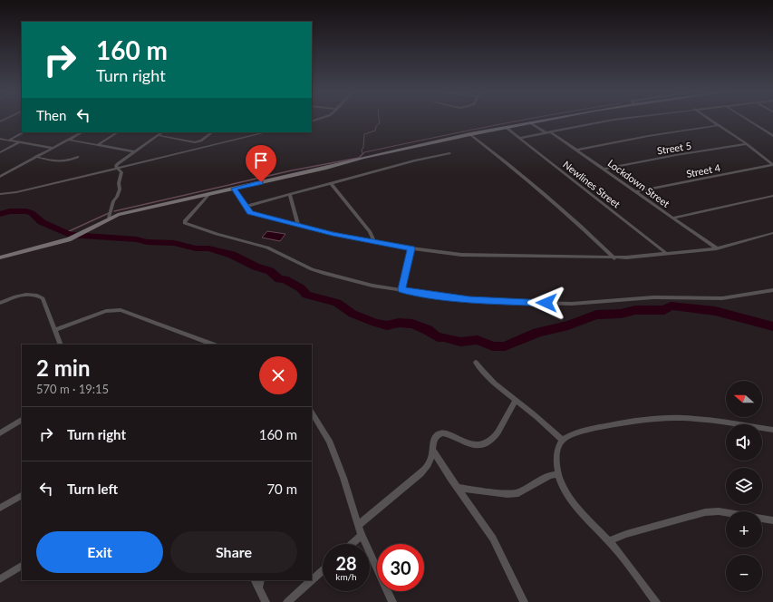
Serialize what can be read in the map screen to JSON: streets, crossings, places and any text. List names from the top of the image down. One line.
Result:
{"streets":{"street":["Street 5","Street 4","Lockdown Street","Newlines Street"]},"crossings":[["Street 5","Lockdown Street"],["Street 4","Lockdown Street"]],"north":"left","page":{"turn":["160 m","Turn right"],"then":"Then","heading":["2 min","570 m · 19:15"],"map_buttons":["+","−"],"list":[{"name":"Turn right","value":"160 m"},{"name":"Turn left","value":"70 m"}],"buttons":["Exit","Share"],"speed":"28 km/h","limit":"30"}}
